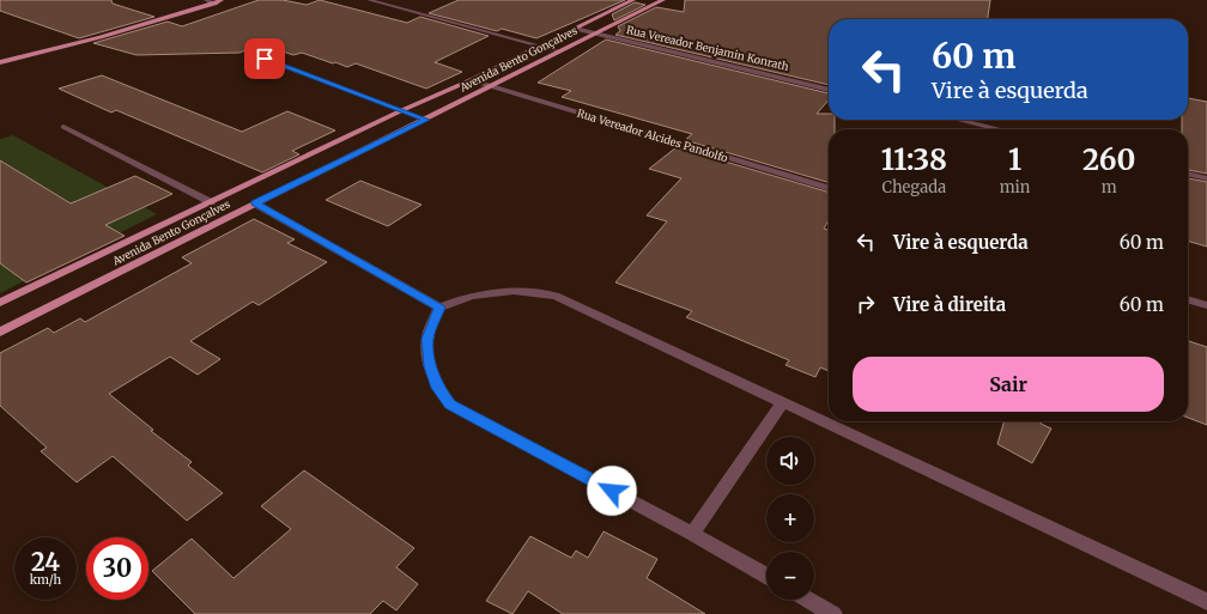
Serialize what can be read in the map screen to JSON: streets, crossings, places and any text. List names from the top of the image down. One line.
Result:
{"streets":{"main road":["Avenida Bento Gonçalves"],"street":["Rua Vereador Benjamin Konrath","Rua Vereador Alcides Pandolfo"]},"crossings":[["Rua Vereador Benjamin Konrath","Avenida Bento Gonçalves"],["Avenida Bento Gonçalves","Rua Vereador Alcides Pandolfo"]],"page":{"turn":["60 m","Vire à esquerda"],"eta":["11:38","Chegada","1","min","260","m"],"list":[{"name":"Vire à esquerda","value":"60 m"},{"name":"Vire à direita","value":"60 m"}],"buttons":"Sair","map_buttons":["+","−"],"speed":"24 km/h","limit":"30"}}
